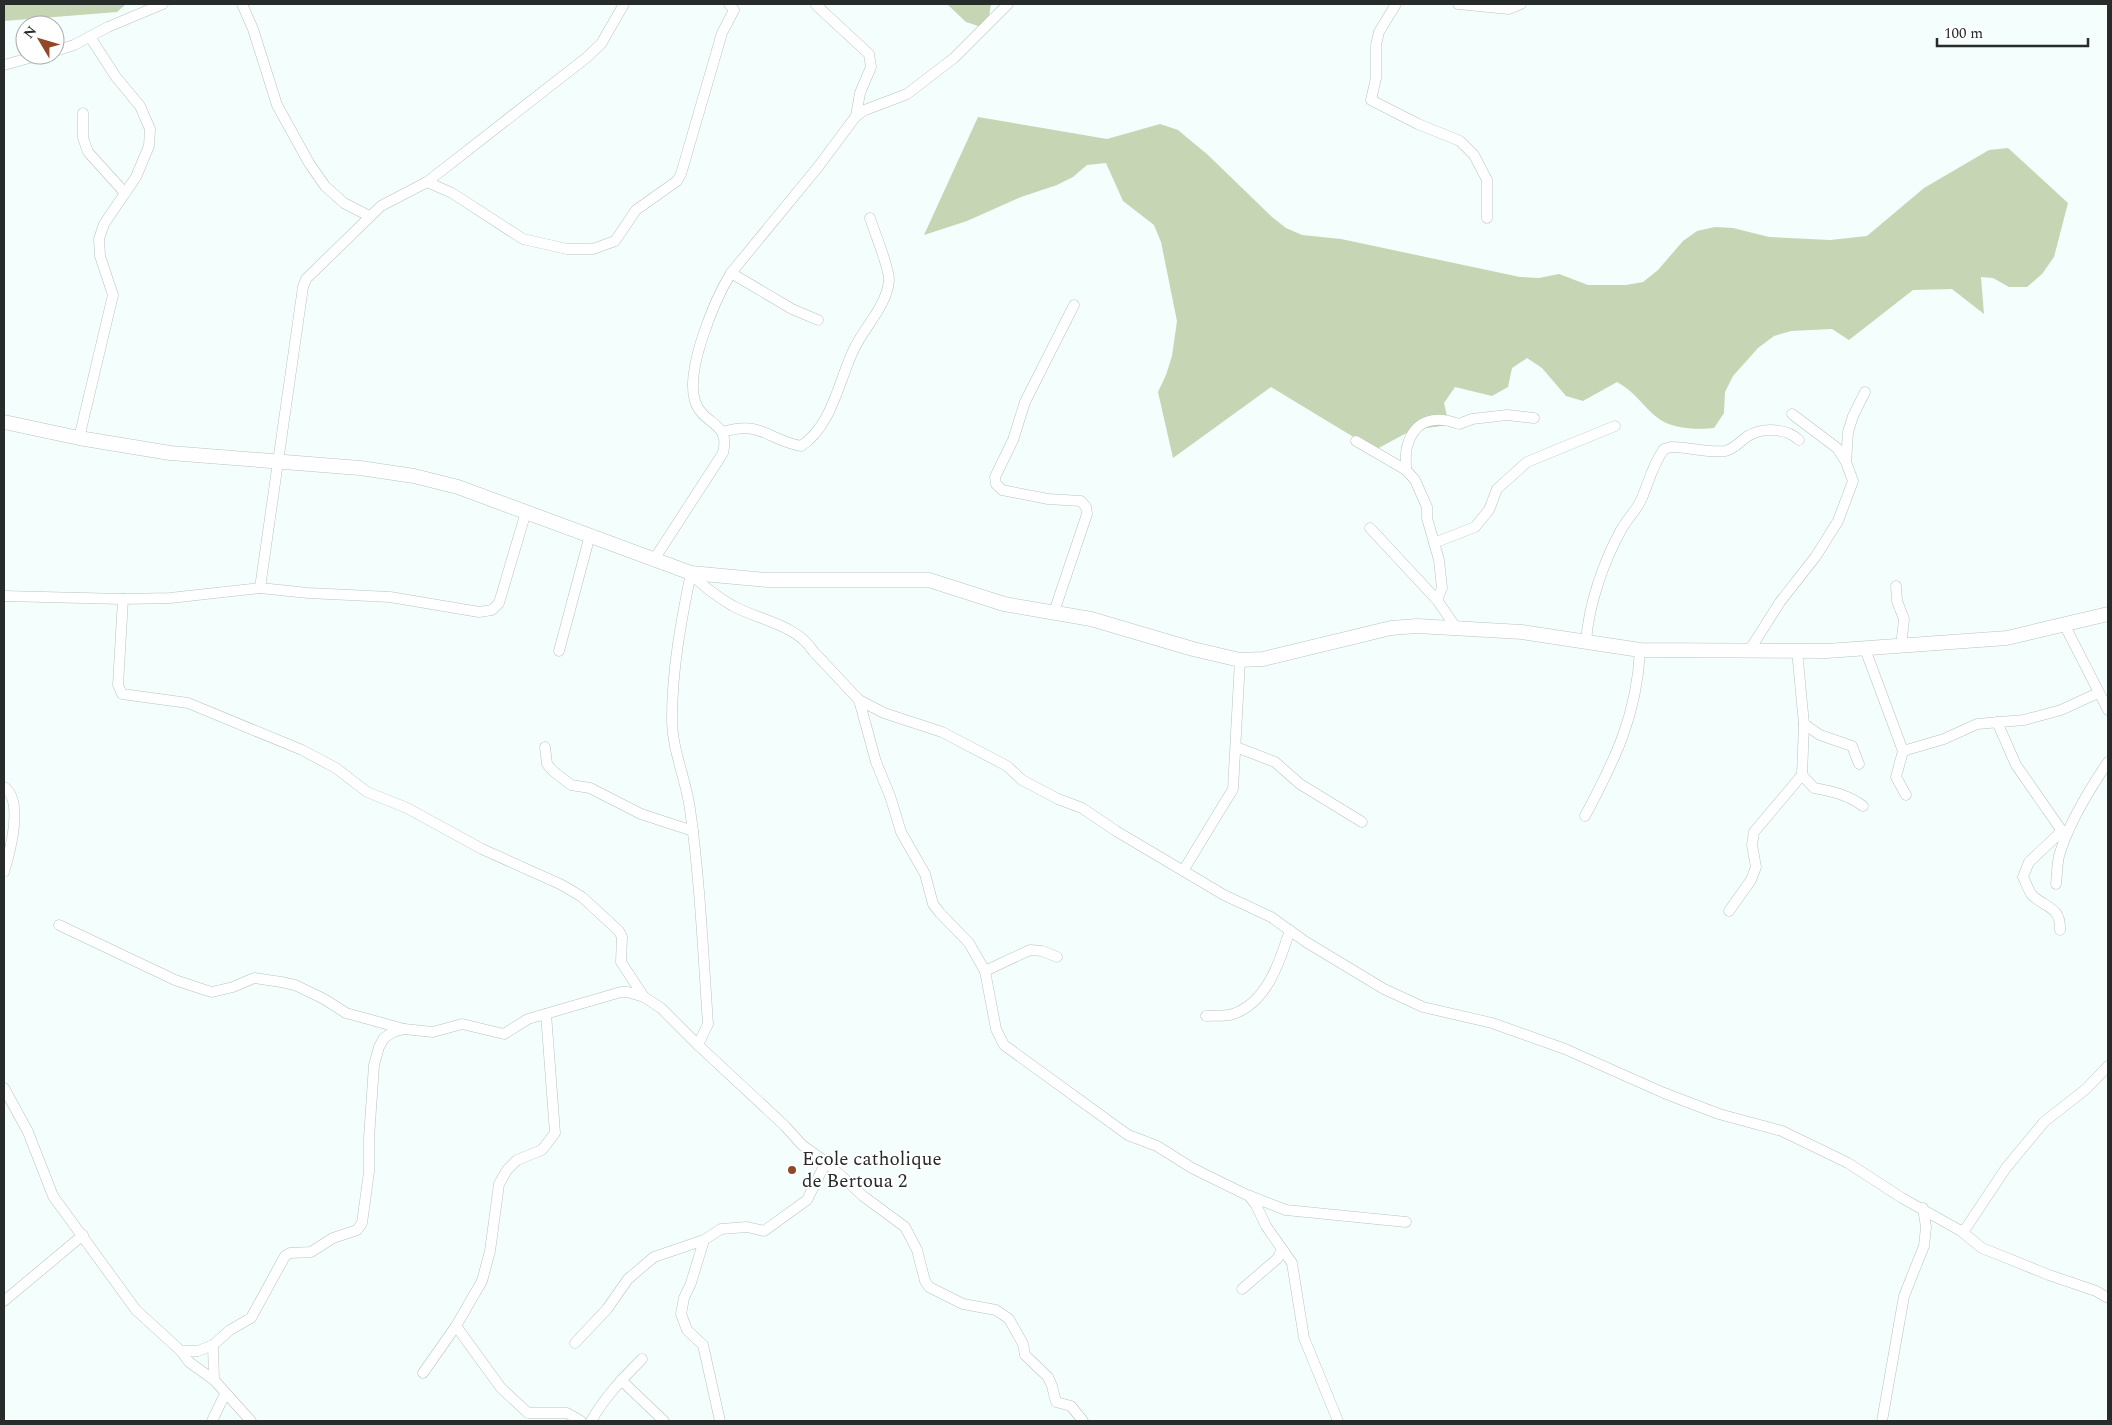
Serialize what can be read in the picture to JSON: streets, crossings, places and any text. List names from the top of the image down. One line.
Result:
{"places":["Ecole catholique de Bertoua 2"],"scale_bar":"100 m","north":"top left"}
